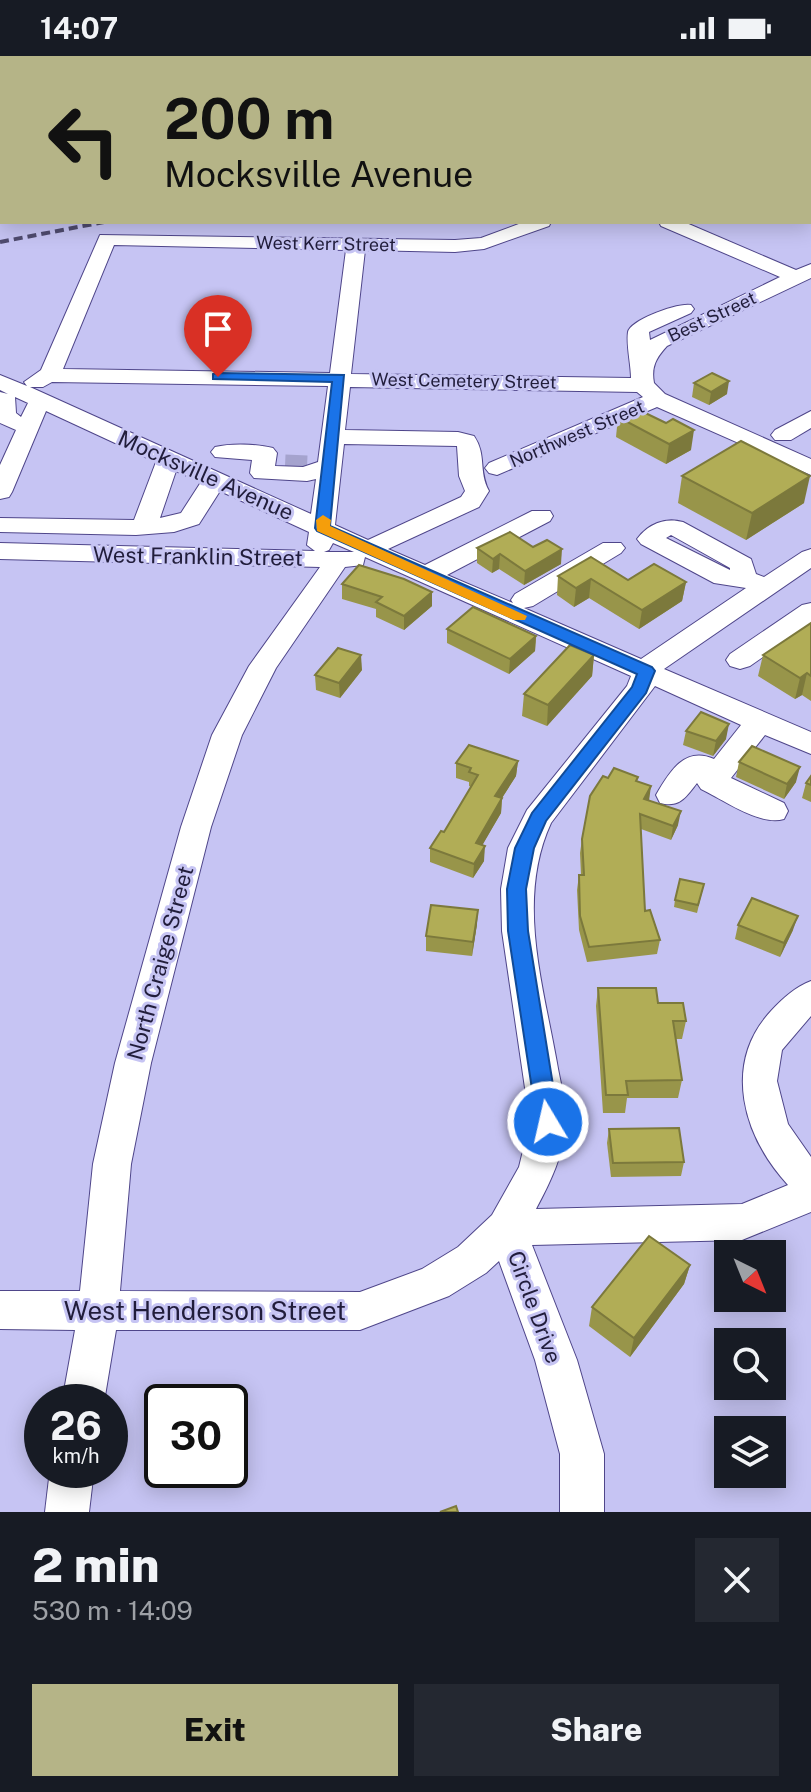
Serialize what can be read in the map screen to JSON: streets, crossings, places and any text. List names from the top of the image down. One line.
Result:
{"streets":{"street":["West Kerr Street","Best Street","West Cemetery Street","Northwest Street","Mocksville Avenue","West Franklin Street","North Craige Street","Circle Drive","West Henderson Street"]},"crossings":[["West Kerr Street","West Cemetery Street"],["West Kerr Street","North Craige Street"],["Best Street","West Cemetery Street"],["Best Street","Northwest Street"],["West Cemetery Street","Northwest Street"],["West Cemetery Street","North Craige Street"],["Mocksville Avenue","West Franklin Street"],["Mocksville Avenue","North Craige Street"],["West Franklin Street","North Craige Street"],["North Craige Street","West Henderson Street"],["Circle Drive","West Henderson Street"]],"north":"bottom right","page":{"status":"14:07","turn":["200 m","Mocksville Avenue"],"speed":"26 km/h","limit":"30","heading":["2 min","530 m · 14:09"],"buttons":["Exit","Share"]}}
